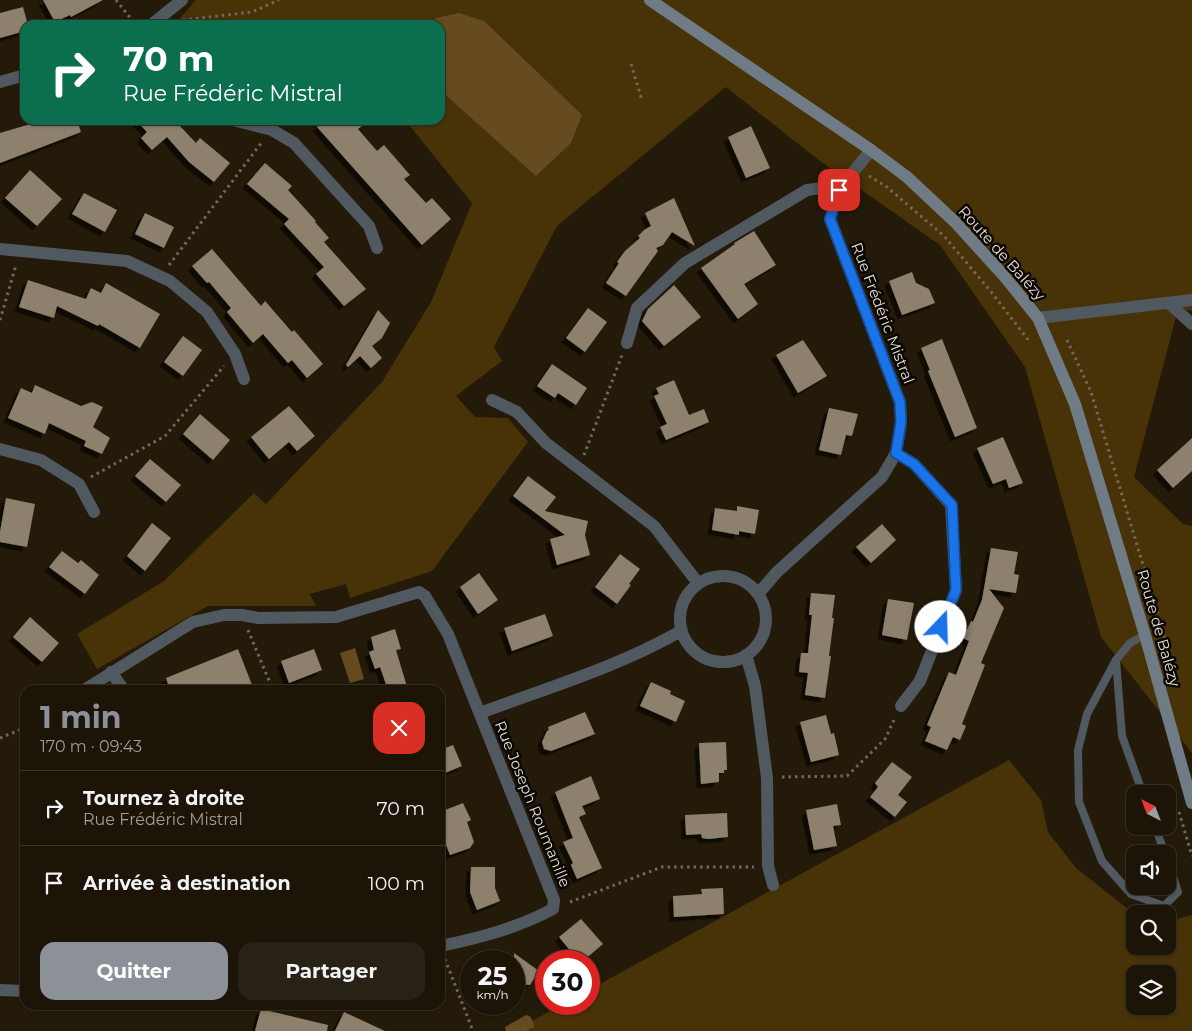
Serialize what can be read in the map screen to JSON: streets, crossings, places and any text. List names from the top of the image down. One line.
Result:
{"streets":{"main road":["Route de Balézy"],"street":["Rue Frédéric Mistral","Rue Joseph Roumanille"]},"crossings":[["Route de Balézy","Rue Frédéric Mistral"],["Rue Frédéric Mistral","Rue Joseph Roumanille"]],"north":"top left","page":{"turn":["70 m","Rue Frédéric Mistral"],"heading":["1 min","170 m · 09:43"],"list":[{"name":"Tournez à droite","note":"Rue Frédéric Mistral","value":"70 m"},{"name":"Arrivée à destination","value":"100 m"}],"buttons":["Quitter","Partager"],"speed":"25 km/h","limit":"30"}}
